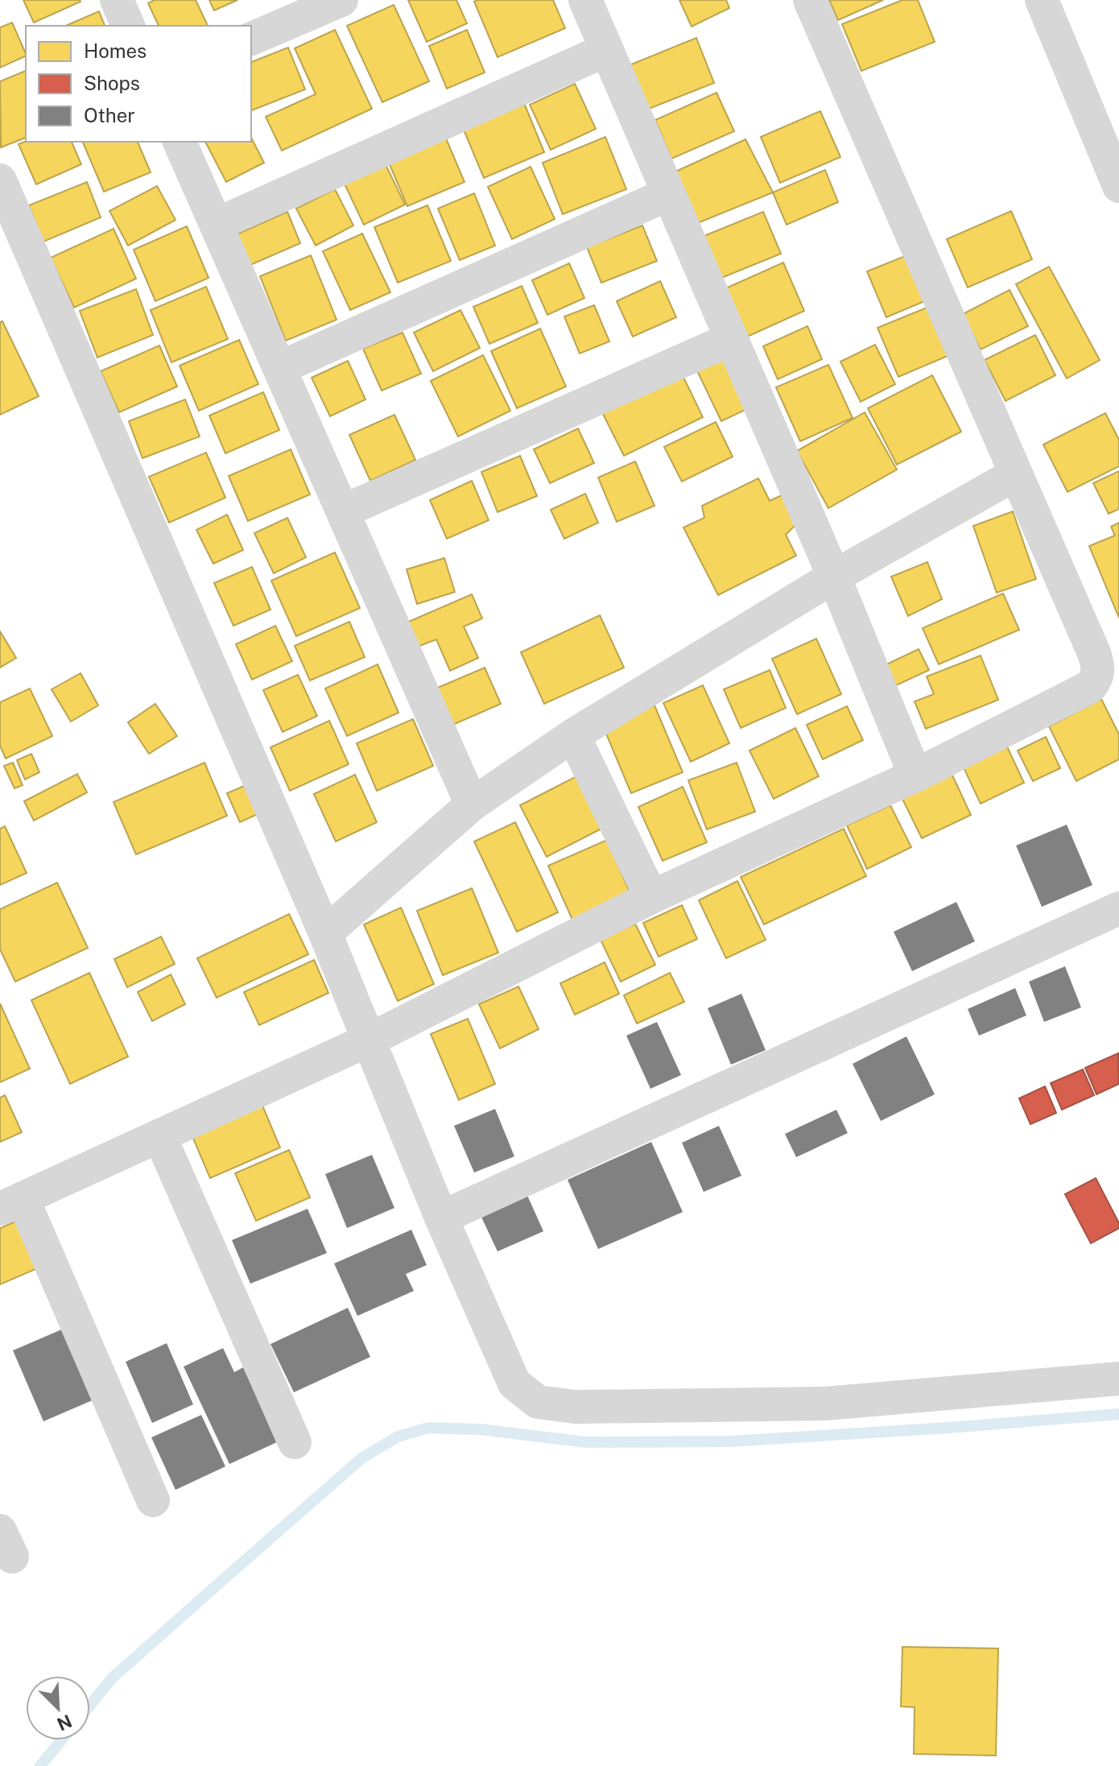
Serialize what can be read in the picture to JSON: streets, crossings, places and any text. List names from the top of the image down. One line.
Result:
{"legend":["Homes","Shops","Other"],"north":"bottom right"}
